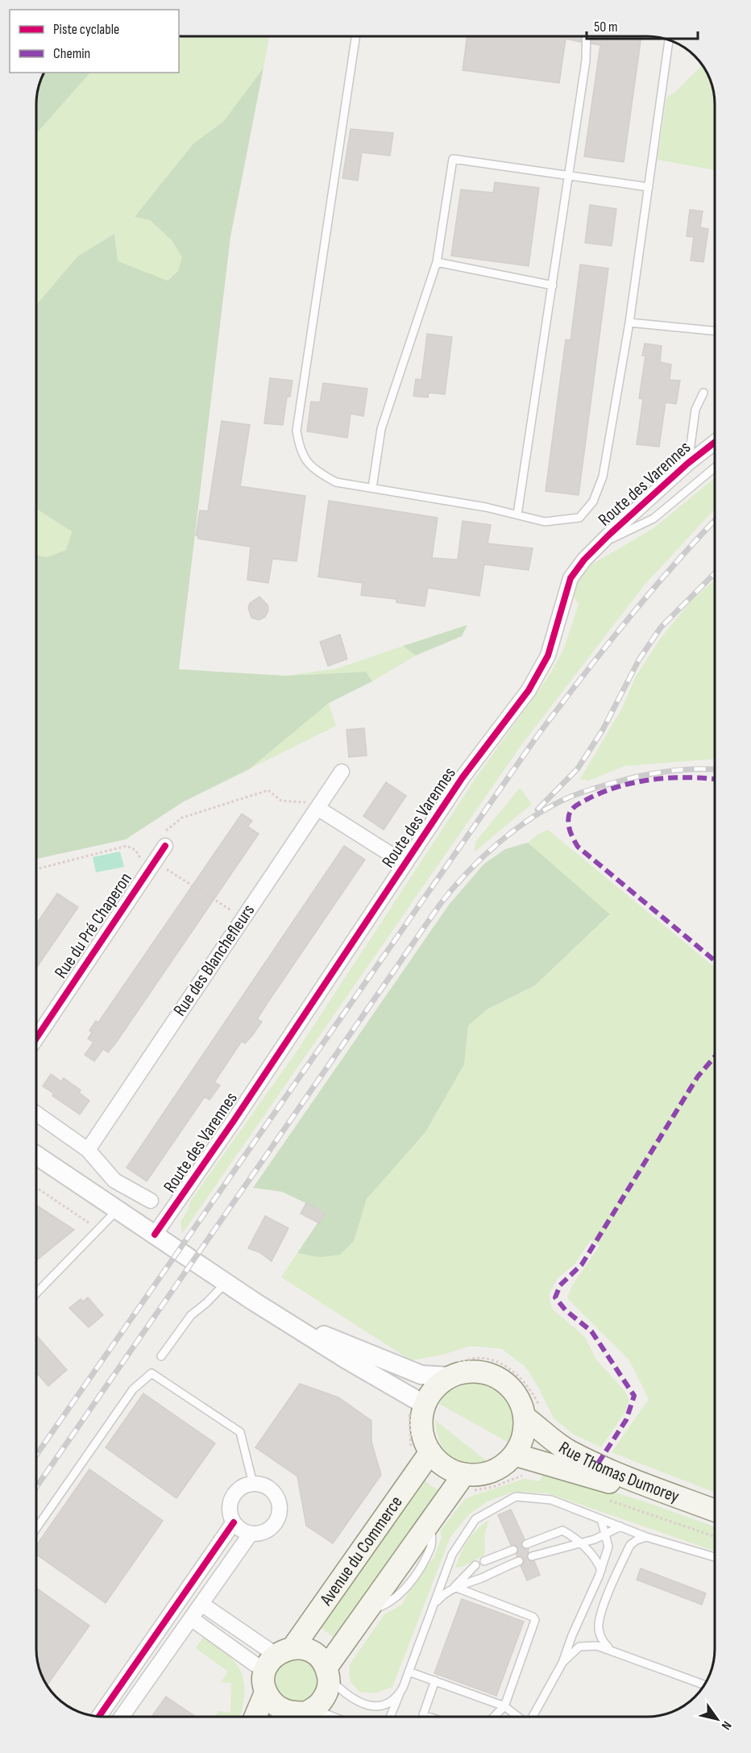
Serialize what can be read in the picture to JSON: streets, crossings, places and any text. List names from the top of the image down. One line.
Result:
{"streets":{"main road":["Rue Thomas Dumorey","Avenue du Commerce"],"street":["Route des Varennes","Rue du Pré Chaperon","Rue des Blanchefleurs"]},"crossings":[["Rue Thomas Dumorey","Avenue du Commerce"]],"legend":["Piste cyclable","Chemin"],"scale_bar":"50 m","north":"bottom right"}
